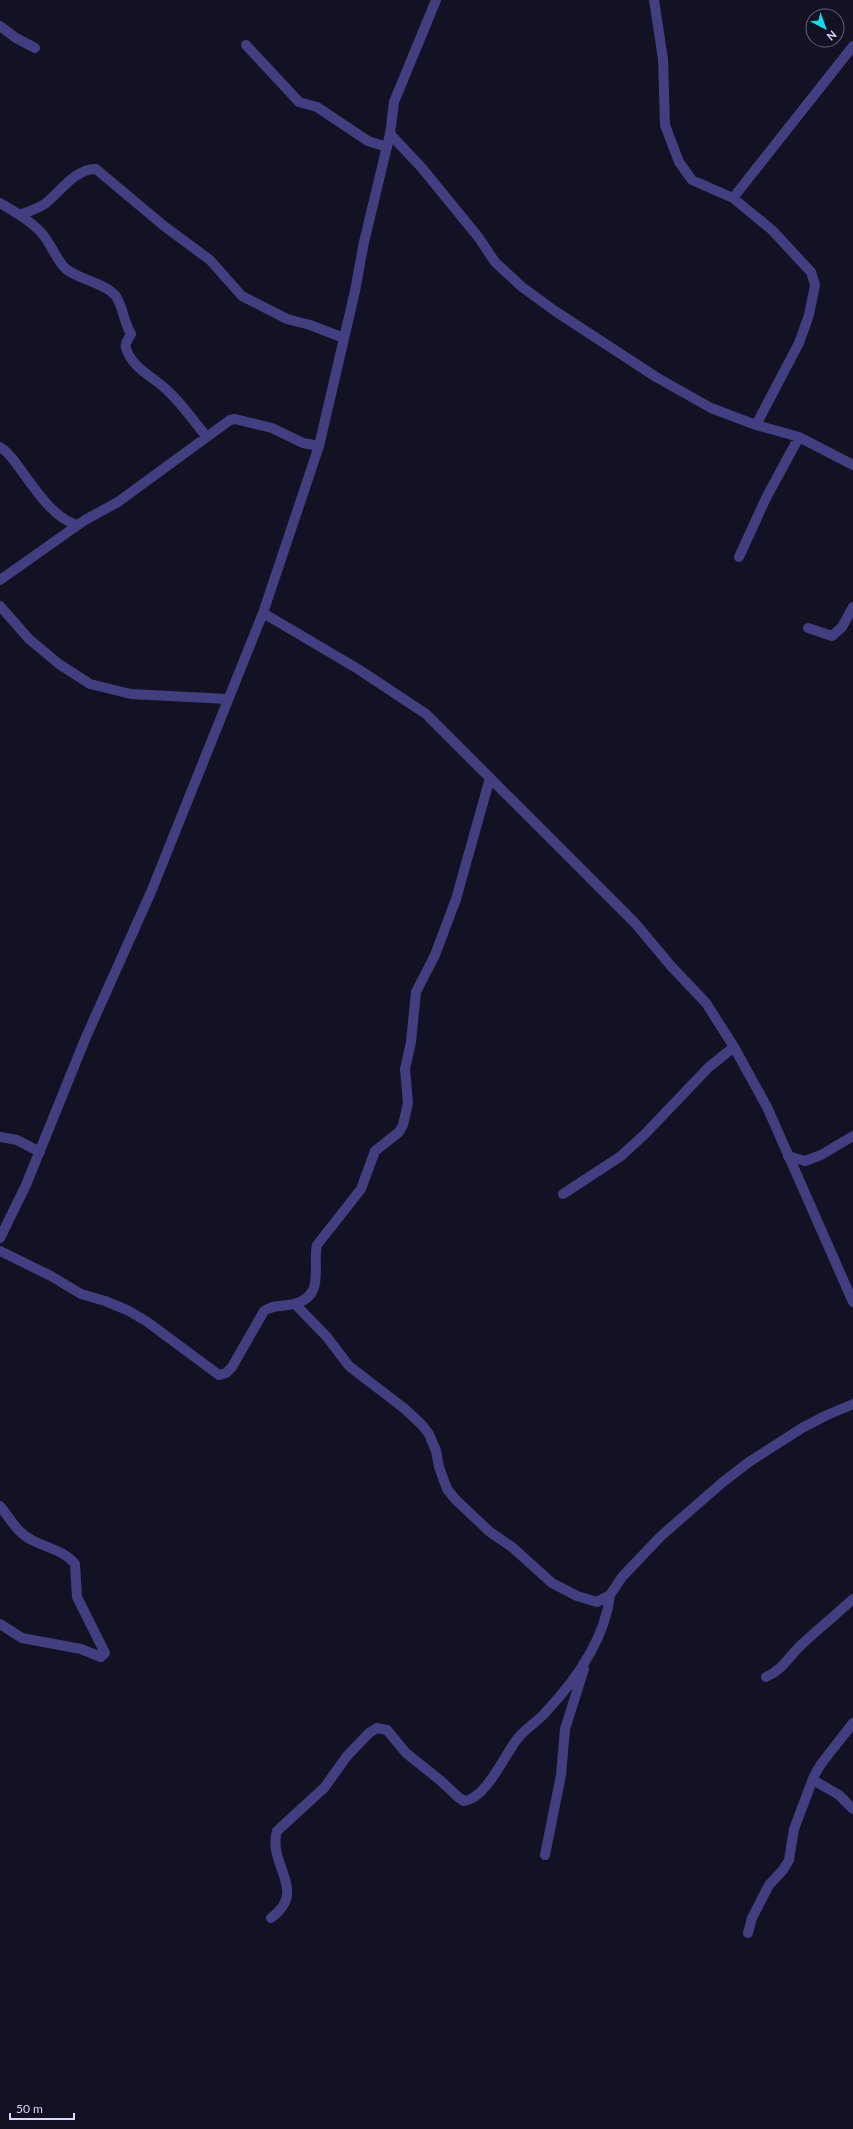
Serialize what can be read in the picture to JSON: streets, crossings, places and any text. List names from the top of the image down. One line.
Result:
{"scale_bar":"50 m","north":"bottom right"}
